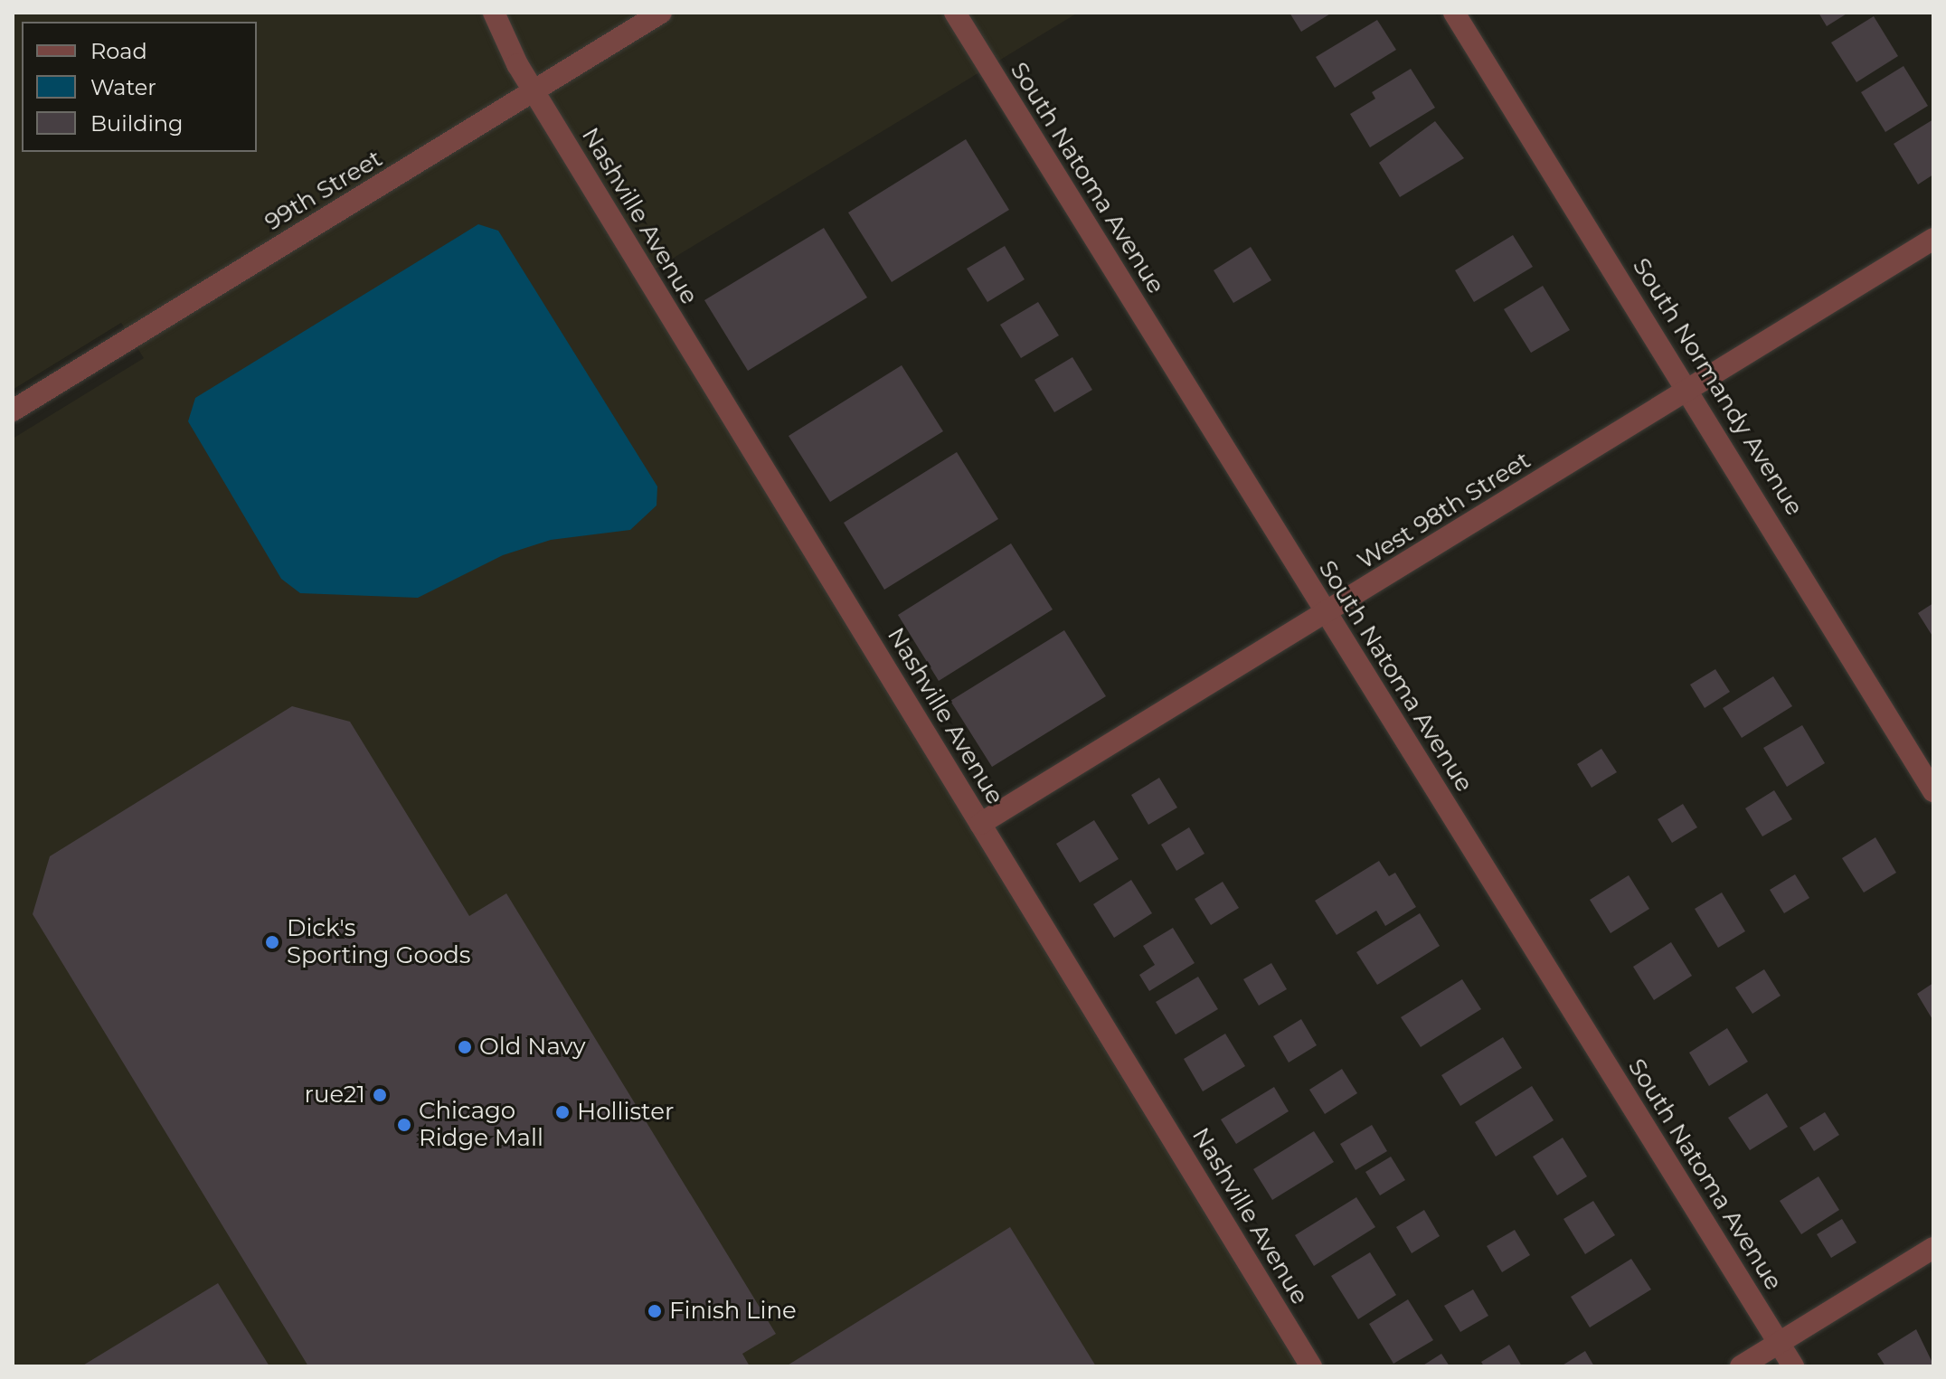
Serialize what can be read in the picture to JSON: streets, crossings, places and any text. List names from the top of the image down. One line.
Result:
{"streets":{"street":["South Natoma Avenue","99th Street","Nashville Avenue","South Normandy Avenue","West 98th Street"]},"crossings":[["South Natoma Avenue","West 98th Street"],["99th Street","Nashville Avenue"],["Nashville Avenue","West 98th Street"],["South Normandy Avenue","West 98th Street"]],"places":["Dick's Sporting Goods","Old Navy","rue21","Hollister","Chicago Ridge Mall","Finish Line"],"legend":["Road","Water","Building"]}
